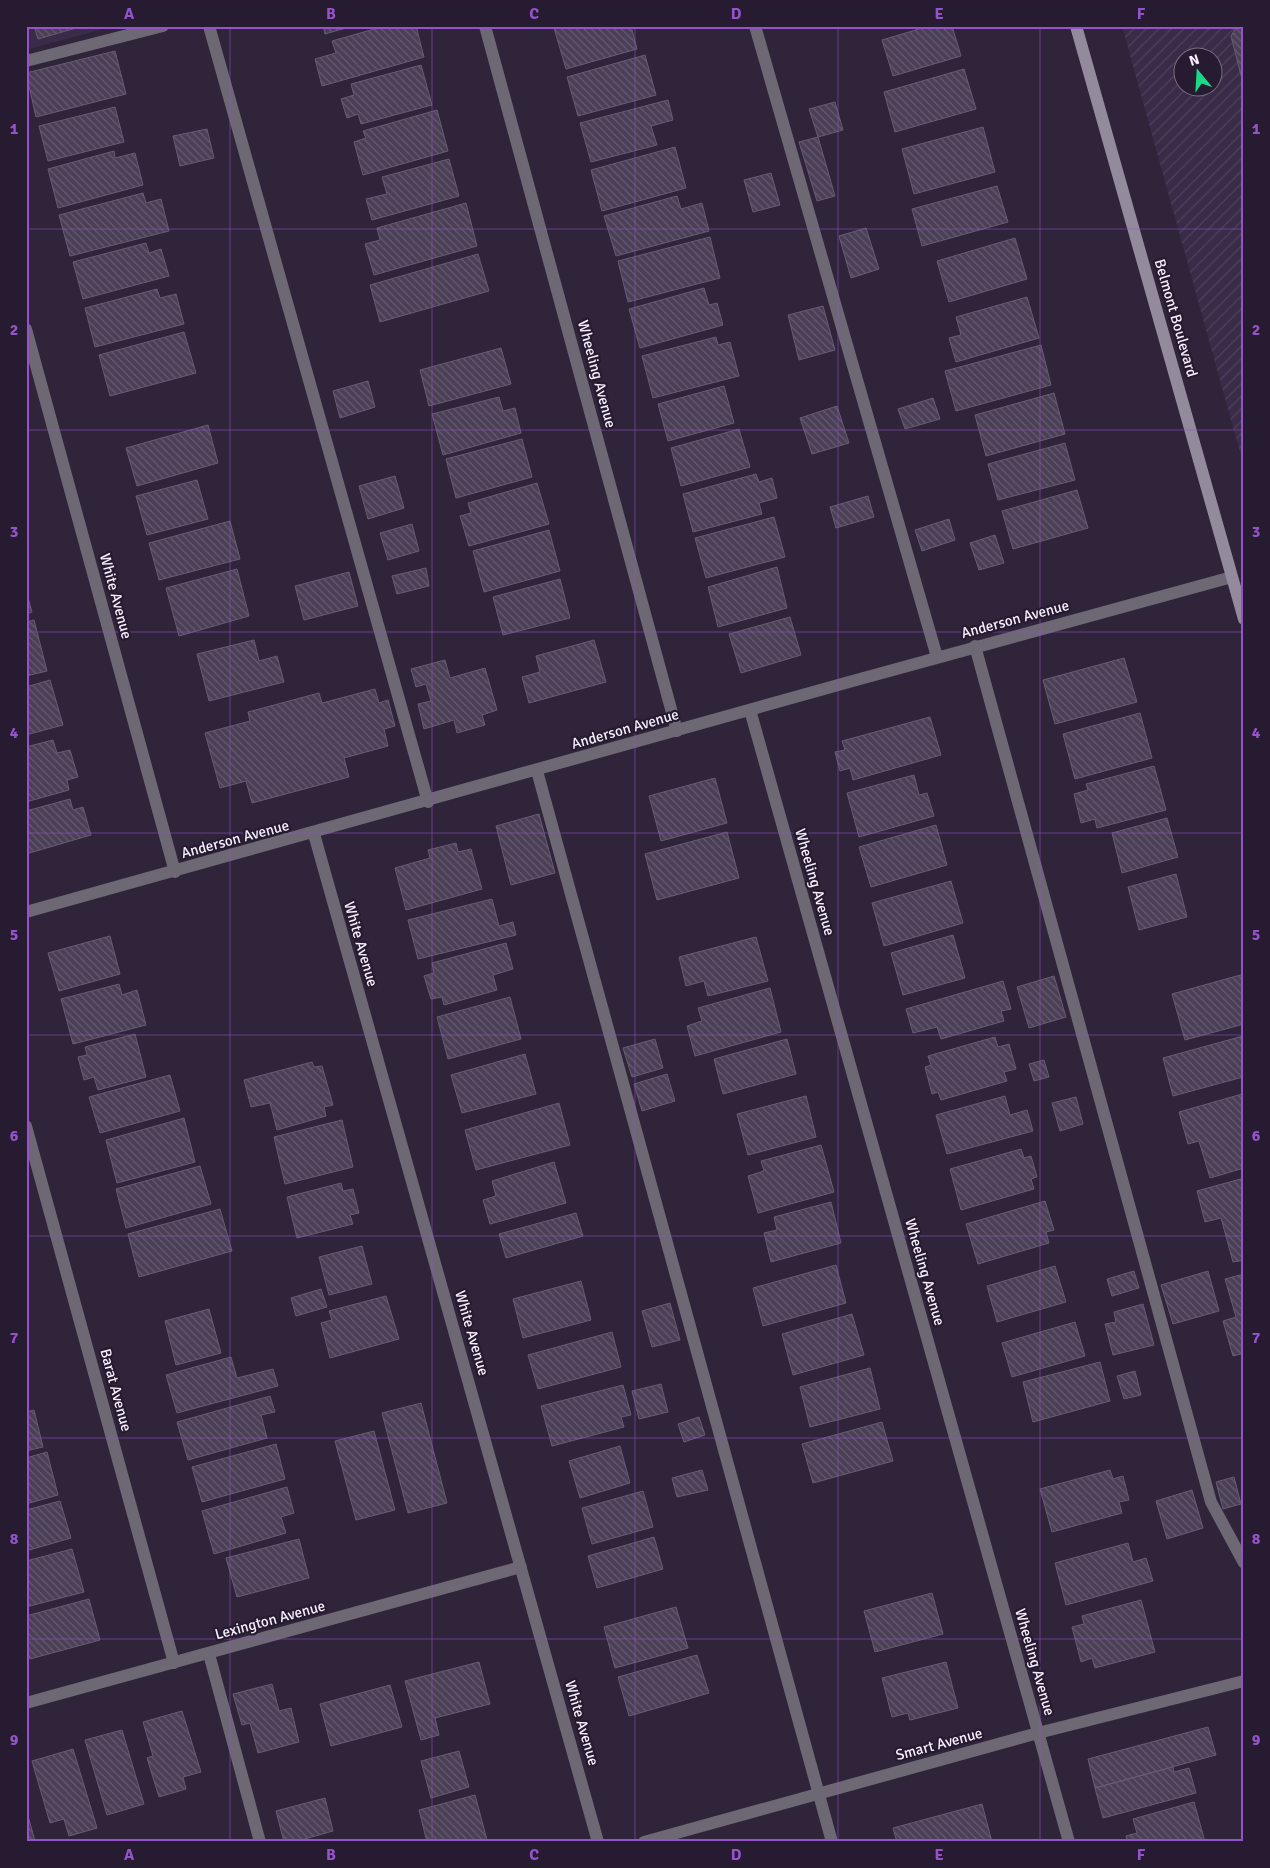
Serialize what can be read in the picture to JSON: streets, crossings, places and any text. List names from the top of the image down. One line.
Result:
{"streets":{"main road":["Belmont Boulevard"],"street":["Wheeling Avenue","White Avenue","Anderson Avenue","Barat Avenue","Lexington Avenue","Smart Avenue"]},"crossings":[["Belmont Boulevard","Anderson Avenue"],["Wheeling Avenue","Anderson Avenue"],["Wheeling Avenue","Smart Avenue"],["White Avenue","Anderson Avenue"],["White Avenue","Lexington Avenue"],["Barat Avenue","Lexington Avenue"]],"north":"top","grid":{"columns":["A","B","C","D","E","F"],"rows":["1","2","3","4","5","6","7","8","9"]}}
